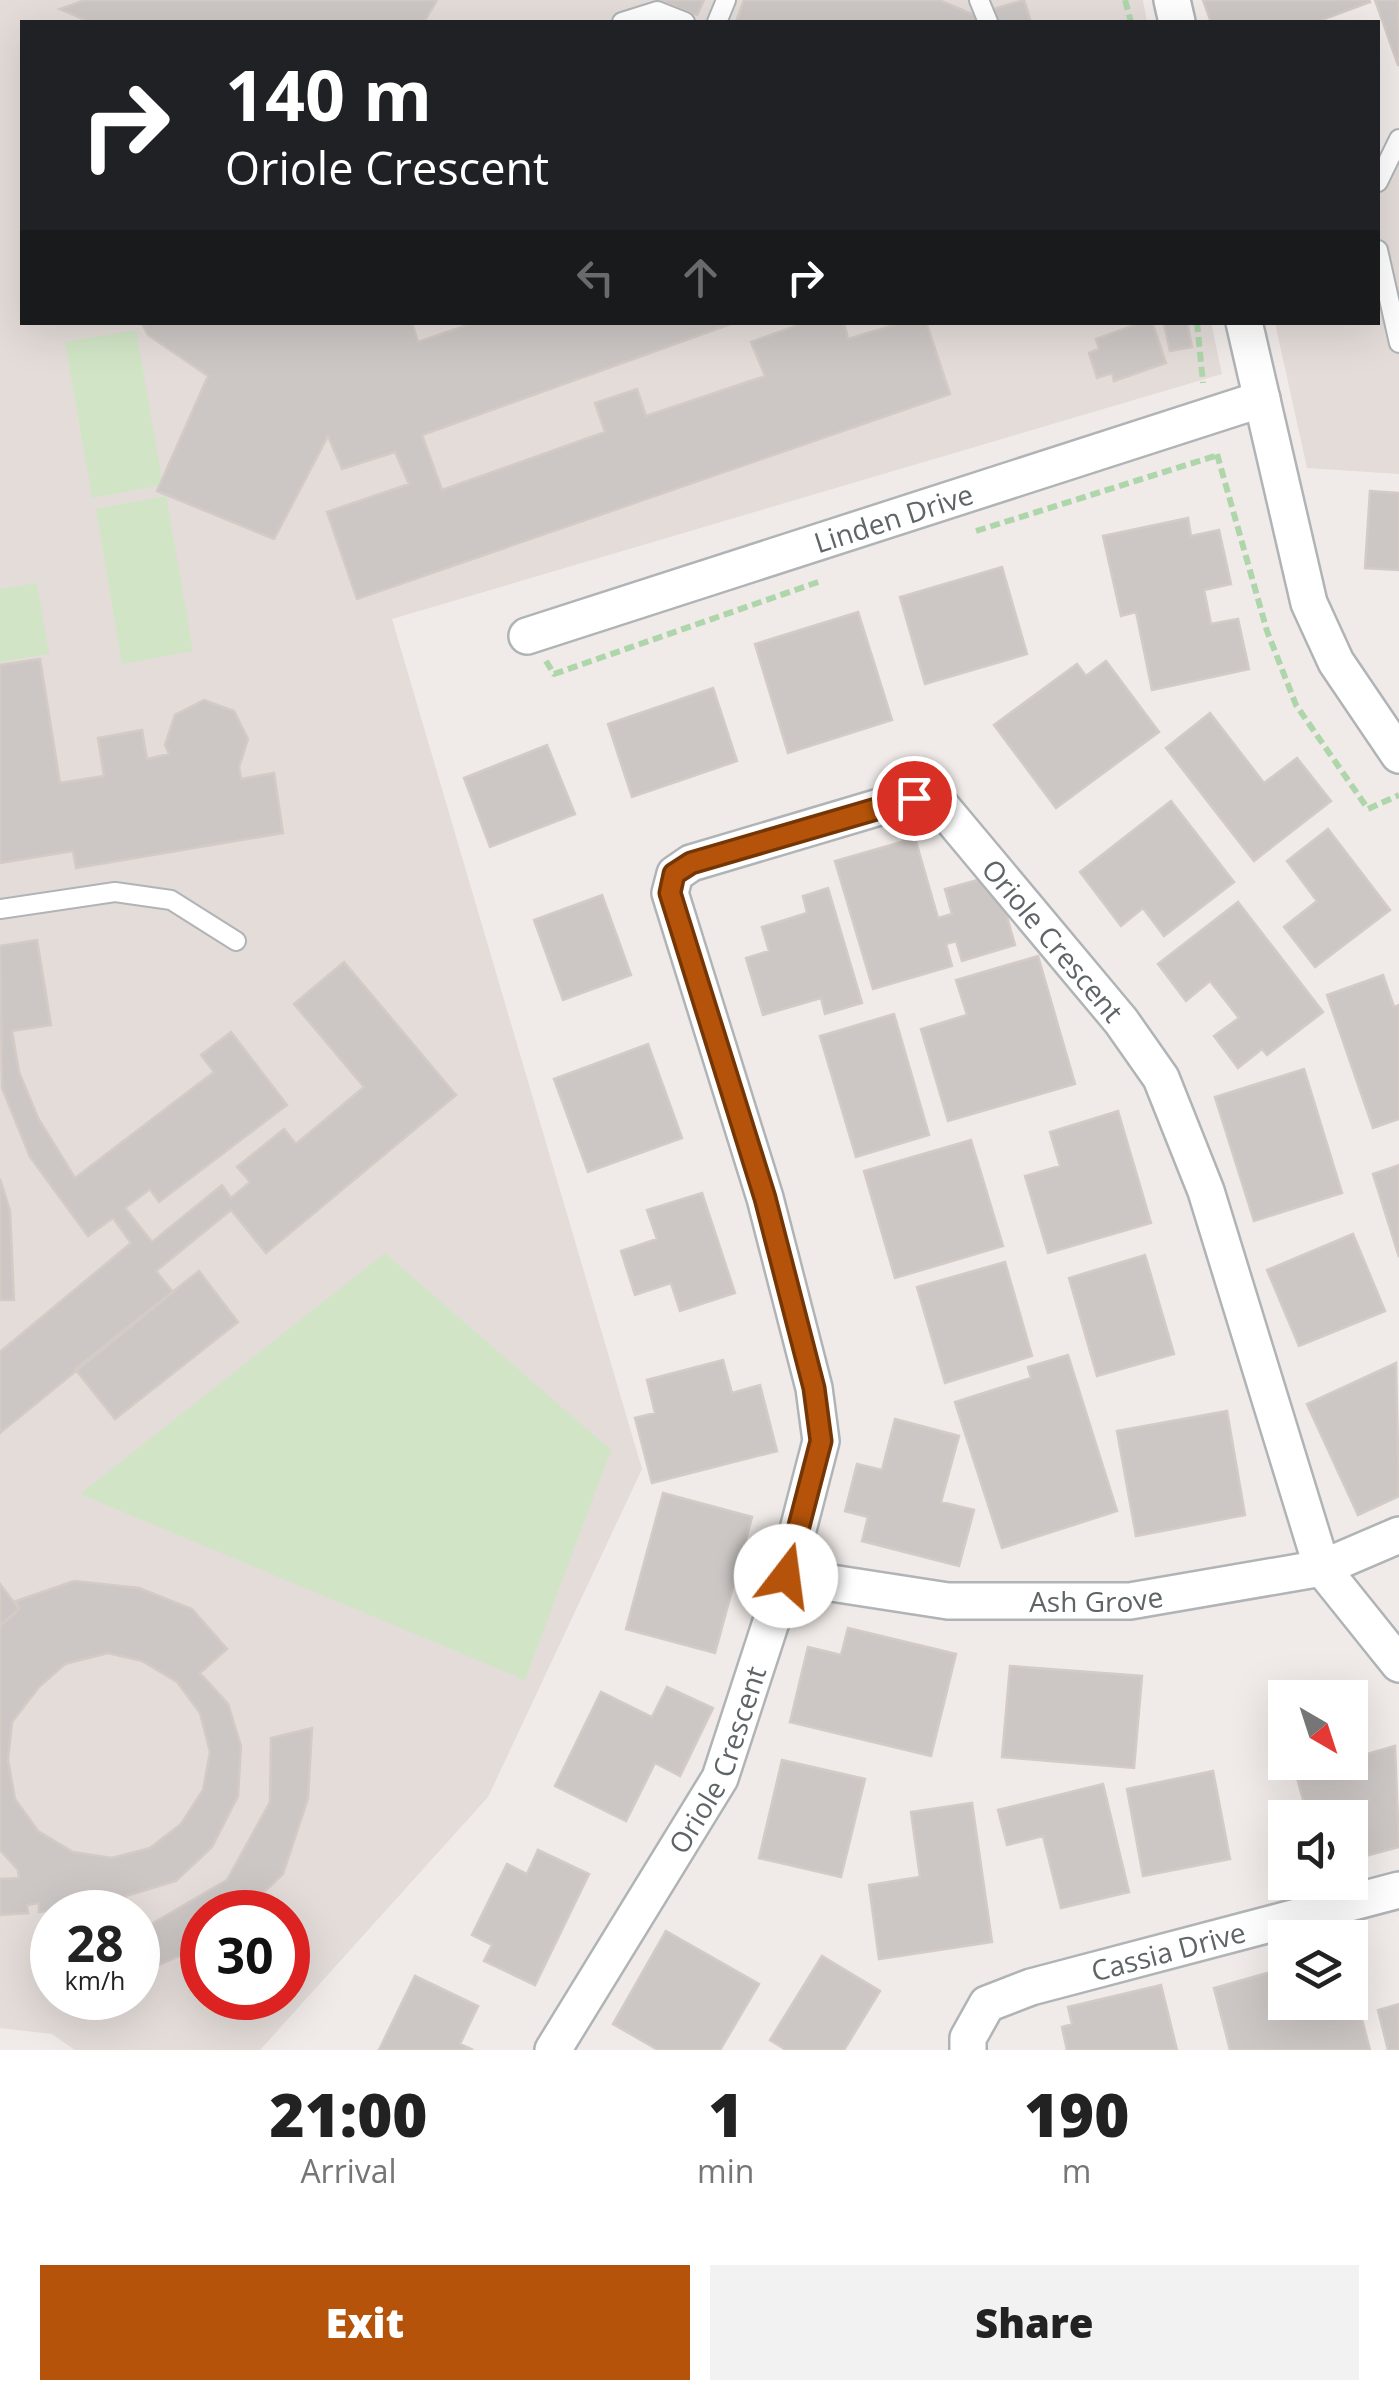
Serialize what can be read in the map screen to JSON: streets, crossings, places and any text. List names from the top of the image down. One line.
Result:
{"streets":{"street":["Linden Drive","Oriole Crescent","Ash Grove","Cassia Drive"]},"crossings":[["Oriole Crescent","Ash Grove"]],"north":"bottom right","page":{"turn":["140 m","Oriole Crescent"],"speed":"28 km/h","limit":"30","eta":["21:00","Arrival","1","min","190","m"],"buttons":["Exit","Share"]}}
